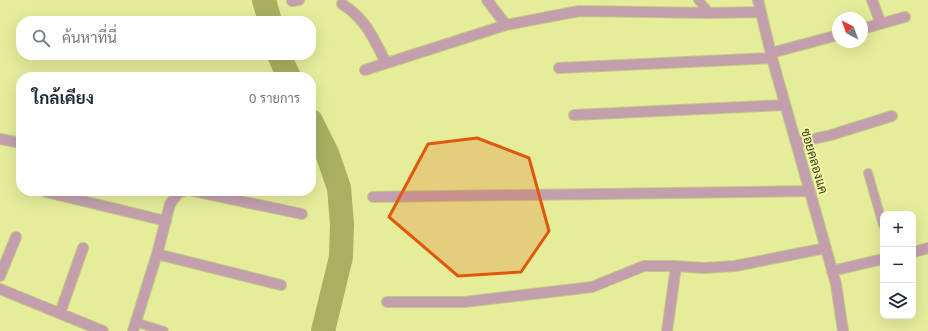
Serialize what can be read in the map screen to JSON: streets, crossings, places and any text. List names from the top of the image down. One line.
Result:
{"streets":{"street":["ซอยคลองแค"]},"north":"top left","page":{"search":"ค้นหาที่นี่","heading":["ใกล้เคียง","0 รายการ"],"map_buttons":["+","−"]}}
